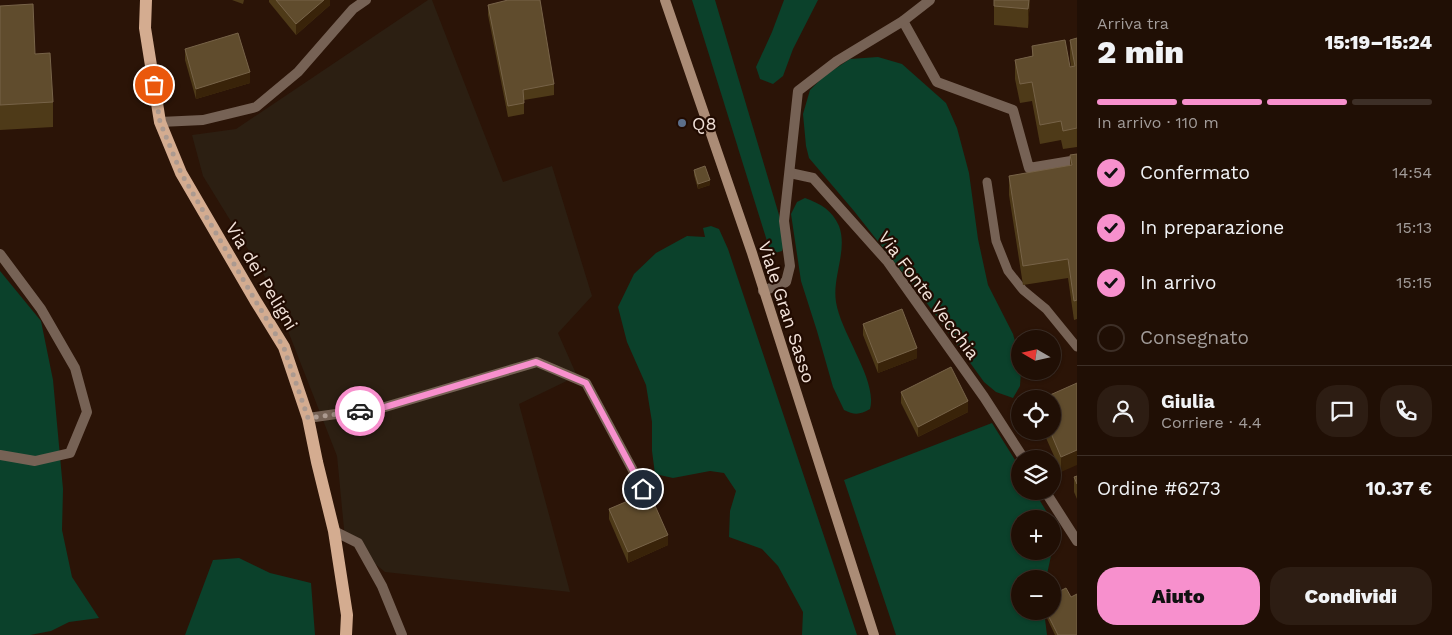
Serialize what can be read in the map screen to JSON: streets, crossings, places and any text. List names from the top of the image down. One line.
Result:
{"streets":{"main road":["Via dei Peligni","Viale Gran Sasso"],"street":["Via Fonte Vecchia"]},"places":["Q8"],"north":"left","page":{"heading":["2 min","Arriva tra","15:19–15:24"],"panel":["Giulia","Corriere · 4.4","Ordine #6273","10.37 €"],"bar":"In arrivo · 110 m","list":[["Confermato","14:54"],["In preparazione","15:13"],["In arrivo","15:15"],"Consegnato"],"map_buttons":["+","−"],"buttons":["Aiuto","Condividi"]}}
